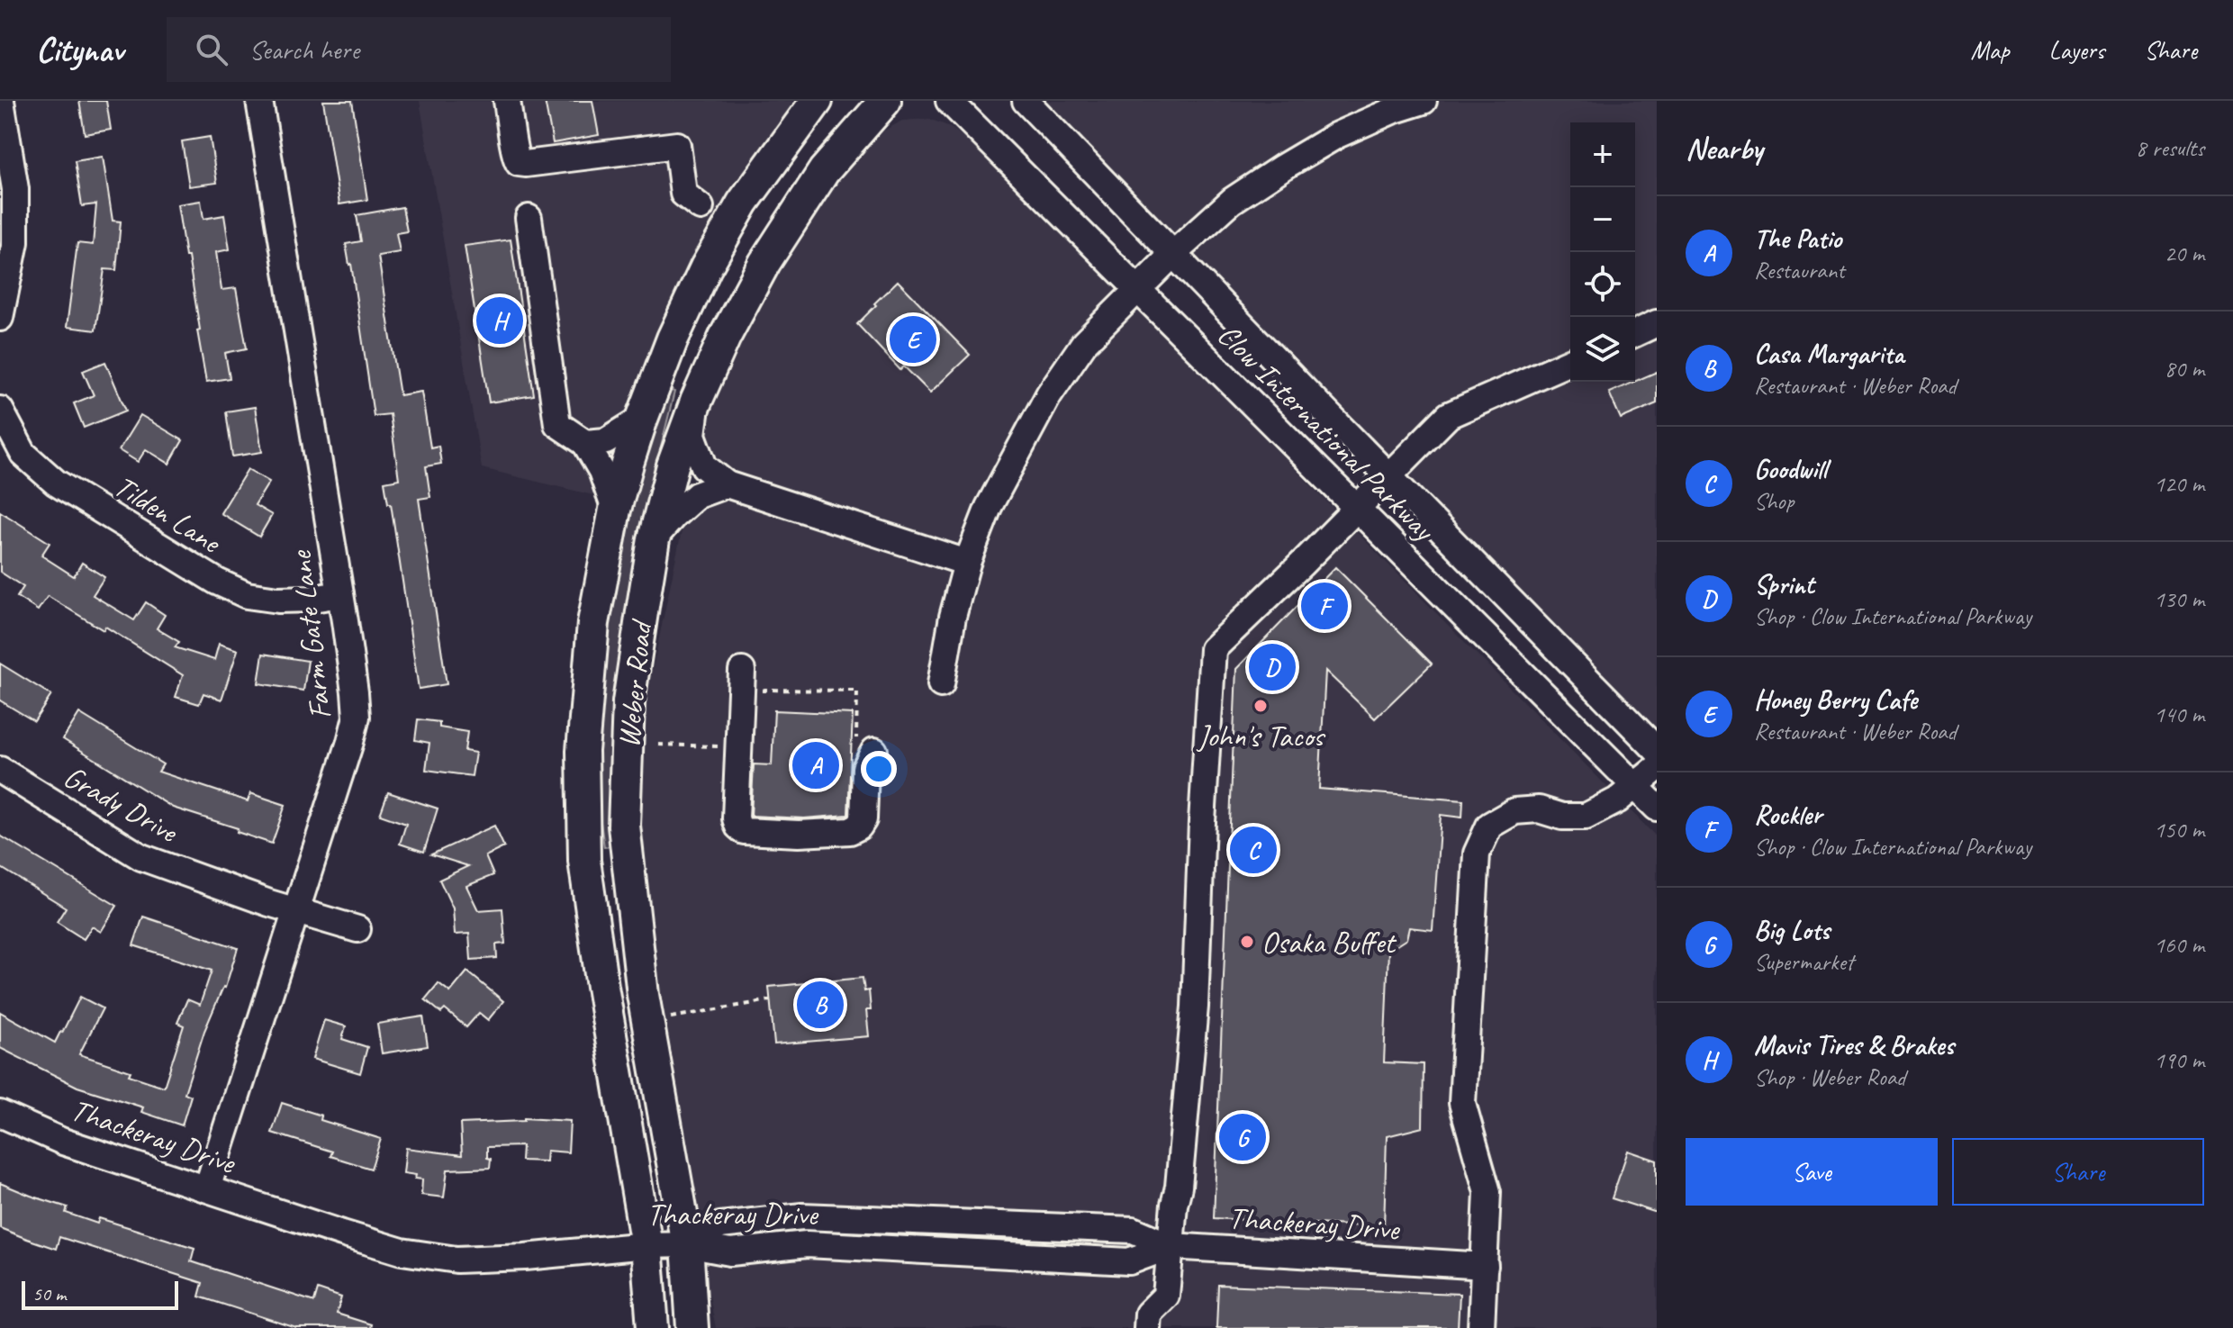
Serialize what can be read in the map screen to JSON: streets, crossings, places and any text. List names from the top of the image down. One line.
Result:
{"streets":{"main road":["Weber Road"],"street":["Clow International Parkway","Tilden Lane","Farm Gate Lane","Grady Drive","Thackeray Drive"]},"crossings":[["Tilden Lane","Farm Gate Lane"],["Farm Gate Lane","Grady Drive"],["Farm Gate Lane","Thackeray Drive"],["Weber Road","Thackeray Drive"]],"places":["John's Tacos","Osaka Buffet"],"scale_bar":"50 m","page":{"header":"Citynav","search":"Search here","nav":["Map","Layers","Share"],"heading":["Nearby","8 results"],"map_buttons":["+","−"],"list":[{"mark":"A","name":"The Patio","note":"Restaurant","value":"20 m"},{"mark":"B","name":"Casa Margarita","note":"Restaurant · Weber Road","value":"80 m"},{"mark":"C","name":"Goodwill","note":"Shop","value":"120 m"},{"mark":"D","name":"Sprint","note":"Shop · Clow International Parkway","value":"130 m"},{"mark":"E","name":"Honey Berry Cafe","note":"Restaurant · Weber Road","value":"140 m"},{"mark":"F","name":"Rockler","note":"Shop · Clow International Parkway","value":"150 m"},{"mark":"G","name":"Big Lots","note":"Supermarket","value":"160 m"},{"mark":"H","name":"Mavis Tires & Brakes","note":"Shop · Weber Road","value":"190 m"}],"pins":["H","E","F","D","A","C","B","G"],"buttons":["Save","Share"],"scale":"50 m"}}
